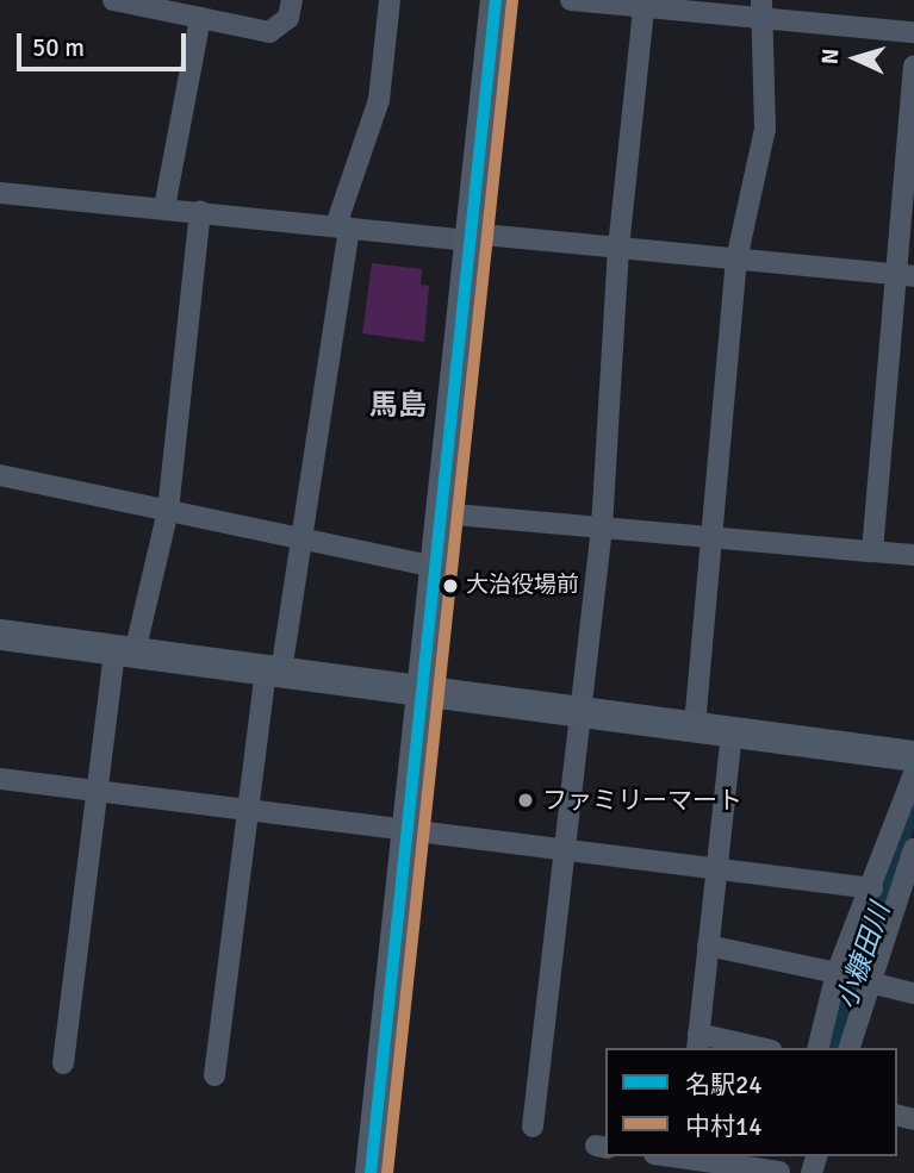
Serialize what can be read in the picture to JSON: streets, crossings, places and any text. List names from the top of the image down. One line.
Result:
{"districts":["馬島"],"water":["小糠田川"],"places":["大治役場前","ファミリーマート"],"lines":["transit line 名駅24","transit line 中村14"],"legend":["名駅24","中村14"],"scale_bar":"50 m","north":"left"}
